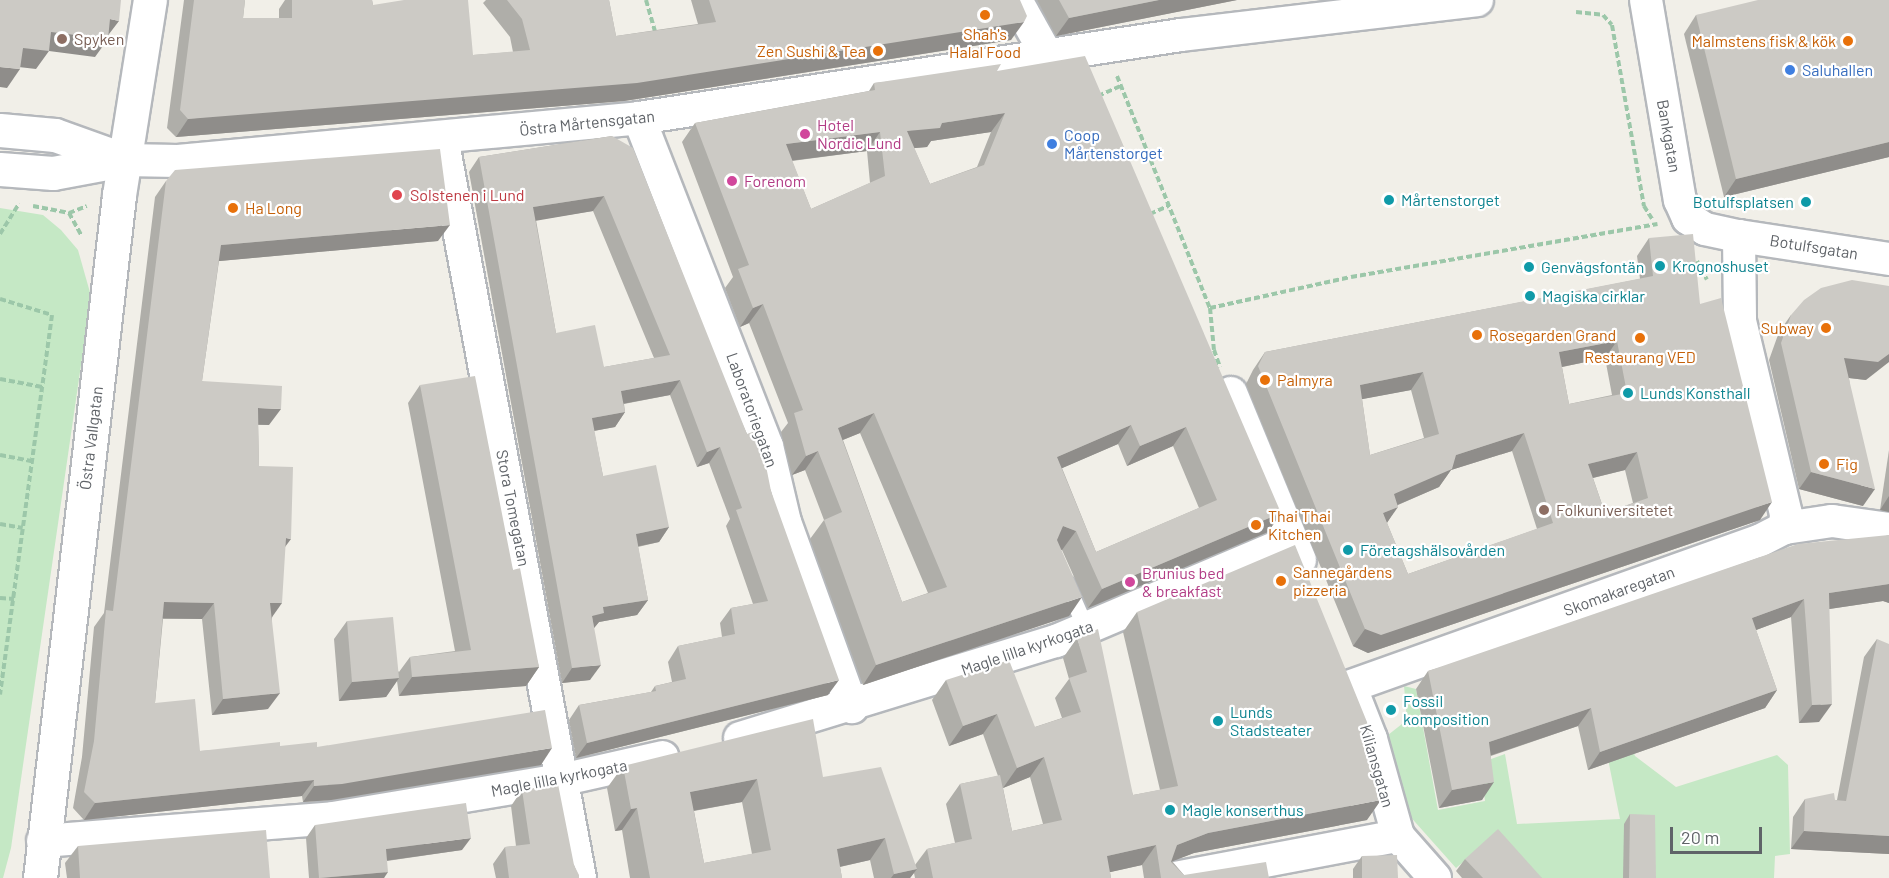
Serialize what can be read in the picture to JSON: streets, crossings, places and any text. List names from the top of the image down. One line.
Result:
{"streets":{"street":["Östra Mårtensgatan","Bankgatan","Botulfsgatan","Laboratoriegatan","Östra Vallgatan","Stora Tomegatan","Skomakaregatan","Magle lilla kyrkogata","Kiliansgatan"]},"crossings":[["Östra Mårtensgatan","Laboratoriegatan"],["Östra Mårtensgatan","Östra Vallgatan"],["Östra Mårtensgatan","Stora Tomegatan"],["Laboratoriegatan","Magle lilla kyrkogata"],["Östra Vallgatan","Magle lilla kyrkogata"],["Stora Tomegatan","Magle lilla kyrkogata"],["Skomakaregatan","Kiliansgatan"]],"places":["Shah's Halal Food","Spyken","Malmstens fisk & kök","Zen Sushi & Tea","Saluhallen","Hotel Nordic Lund","Coop Mårtenstorget","Forenom","Solstenen i Lund","Mårtenstorget","Botulfsplatsen","Ha Long","Krognoshuset","Genvägsfontän","Magiska cirklar","Subway","Rosegarden Grand","Restaurang VED","Palmyra","Lunds Konsthall","Fig","Folkuniversitetet","Thai Thai Kitchen","Företagshälsovården","Sannegårdens pizzeria","Brunius bed & breakfast","Fossil komposition","Lunds Stadsteater","Magle konserthus"],"scale_bar":"20 m"}
